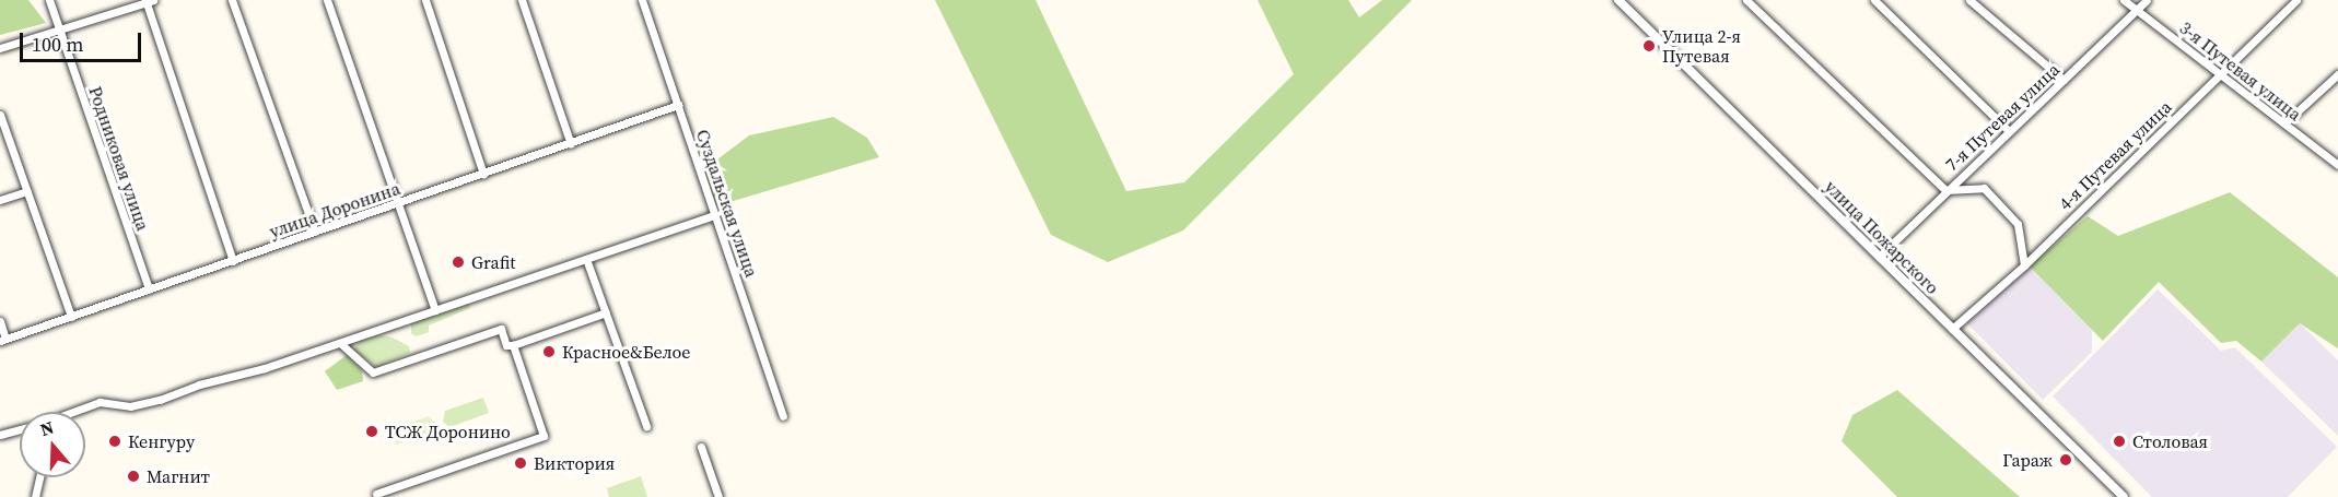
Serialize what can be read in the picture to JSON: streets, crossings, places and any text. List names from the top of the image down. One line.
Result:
{"streets":{"street":["3-я Путевая улица","7-я Путевая улица","4-я Путевая улица","Родниковая улица","Суздальская улица","улица Доронина","улица Пожарского"]},"crossings":[["3-я Путевая улица","7-я Путевая улица"],["3-я Путевая улица","4-я Путевая улица"],["7-я Путевая улица","улица Пожарского"],["4-я Путевая улица","улица Пожарского"],["Родниковая улица","улица Доронина"],["Суздальская улица","улица Доронина"]],"places":["Улица 2-я Путевая","Grafit","Красное&Белое","ТСЖ Доронино","Кенгуру","Столовая","Гараж","Виктория","Магнит"],"scale_bar":"100 m","north":"top"}
